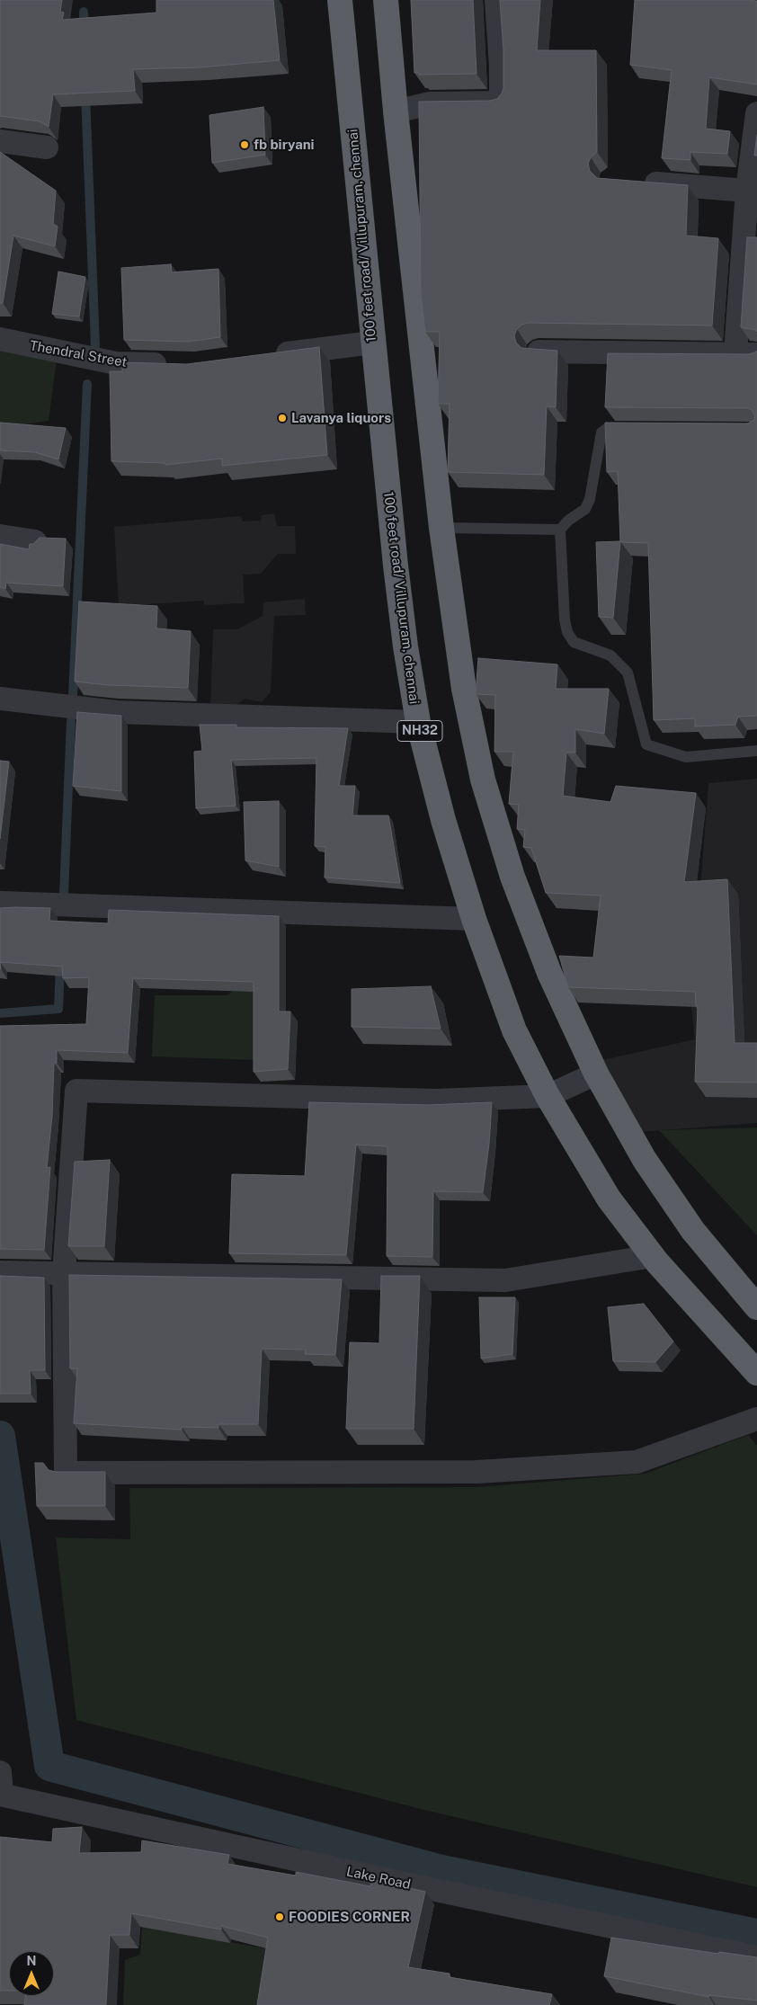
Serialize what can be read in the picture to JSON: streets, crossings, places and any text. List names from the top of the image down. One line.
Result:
{"streets":{"highway":["100 feet road/ Villupuram, chennai","NH32"],"street":["Thendral Street","Lake Road"]},"places":["fb biryani","Lavanya liquors","FOODIES CORNER"],"north":"top"}
